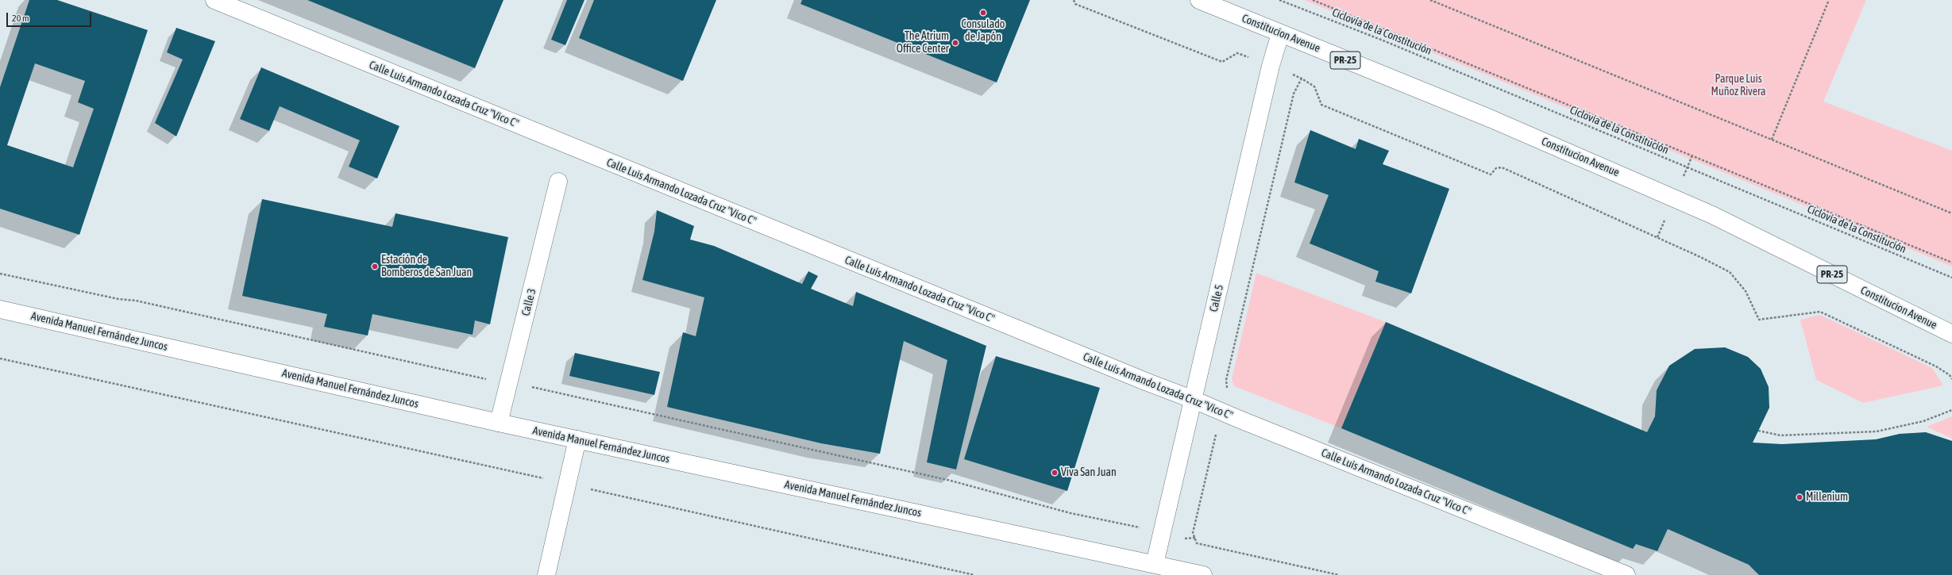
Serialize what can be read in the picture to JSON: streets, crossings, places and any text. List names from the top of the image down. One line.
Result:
{"streets":{"street":["Constitucion Avenue","PR-25","Calle Luis Armando Lozada Cruz \"Vico C\"","Calle 5","Calle 3","Avenida Manuel Fernández Juncos"],"path":["Ciclovía de la Constitución"]},"crossings":[["Constitucion Avenue","Calle 5"],["Calle Luis Armando Lozada Cruz \"Vico C\"","Calle 5"],["Calle 5","Avenida Manuel Fernández Juncos"],["Calle 3","Avenida Manuel Fernández Juncos"]],"parks":["Parque Luis Muñoz Rivera"],"places":["Consulado de Japón","The Atrium Office Center","Estación de Bomberos de San Juan","Viva San Juan","Millenium"],"scale_bar":"20 m"}
